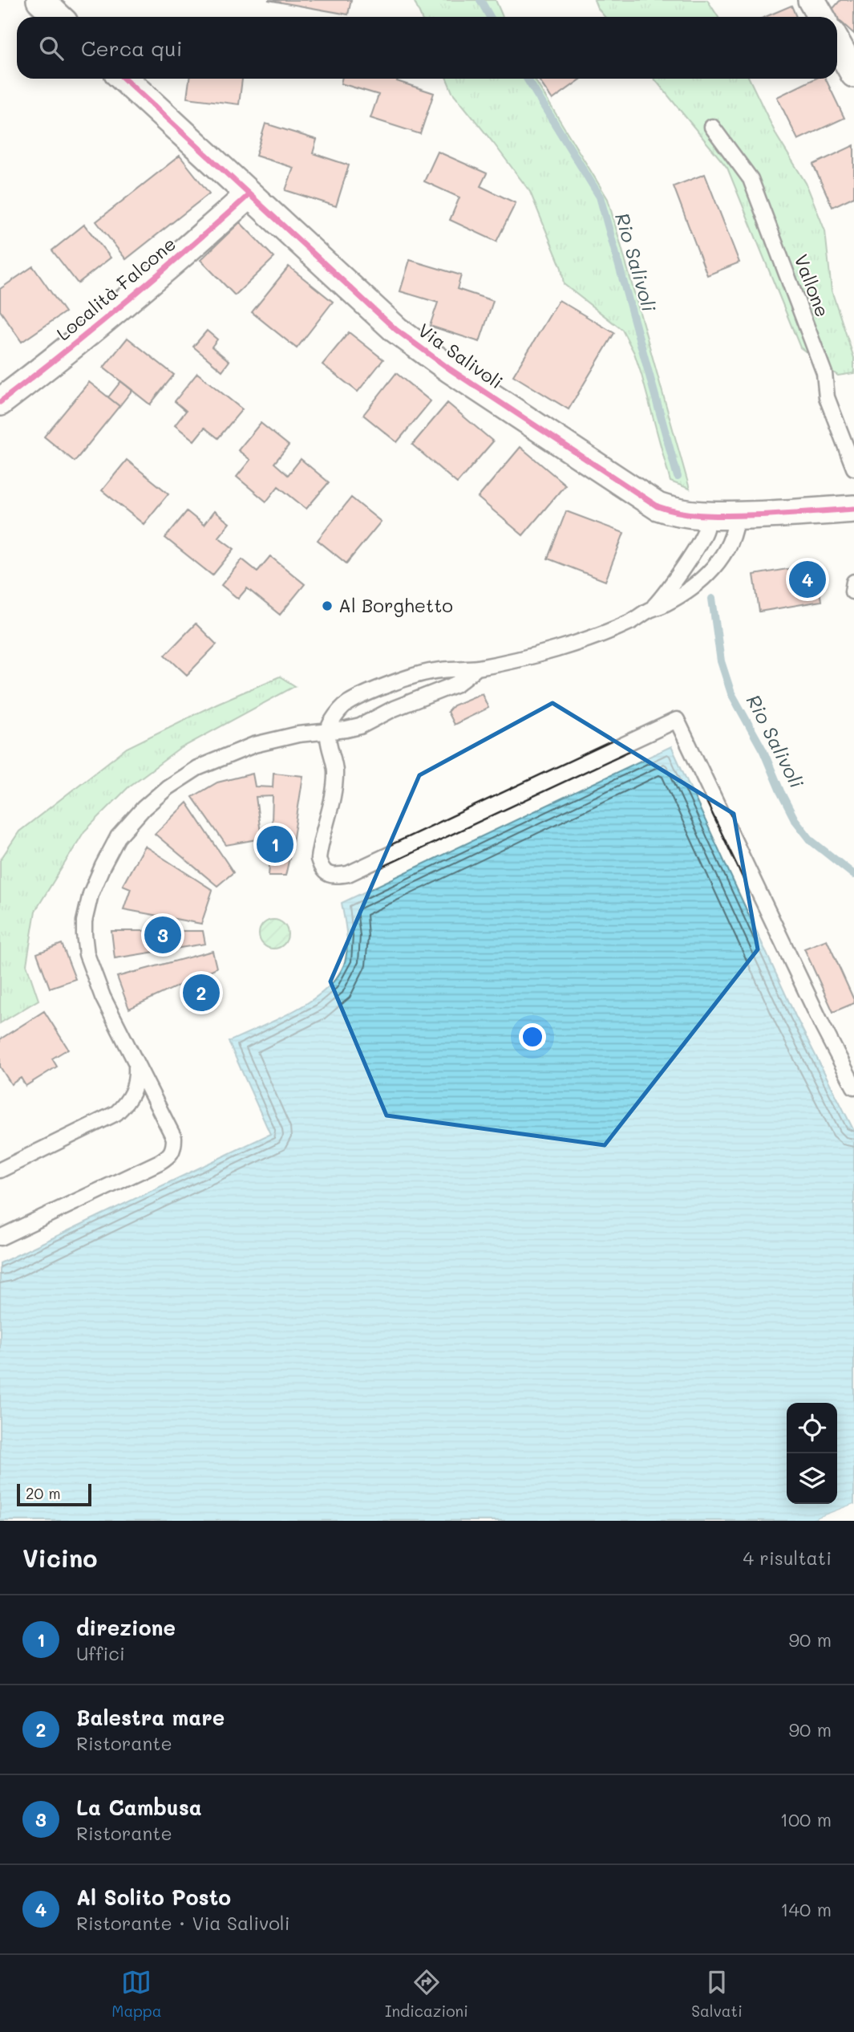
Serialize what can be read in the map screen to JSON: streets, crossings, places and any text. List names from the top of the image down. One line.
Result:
{"streets":{"street":["Località Falcone","Via Salivoli"],"lane":["Vallone"]},"crossings":[["Località Falcone","Via Salivoli"]],"water":["Rio Salivoli"],"places":["Al Borghetto"],"scale_bar":"20 m","page":{"search":"Cerca qui","pins":["4","1","3","2"],"scale":"20 m","heading":["Vicino","4 risultati"],"list":[{"mark":"1","name":"direzione","note":"Uffici","value":"90 m"},{"mark":"2","name":"Balestra mare","note":"Ristorante","value":"90 m"},{"mark":"3","name":"La Cambusa","note":"Ristorante","value":"100 m"},{"mark":"4","name":"Al Solito Posto","note":"Ristorante · Via Salivoli","value":"140 m"}],"nav":["Mappa","Indicazioni","Salvati"]}}
